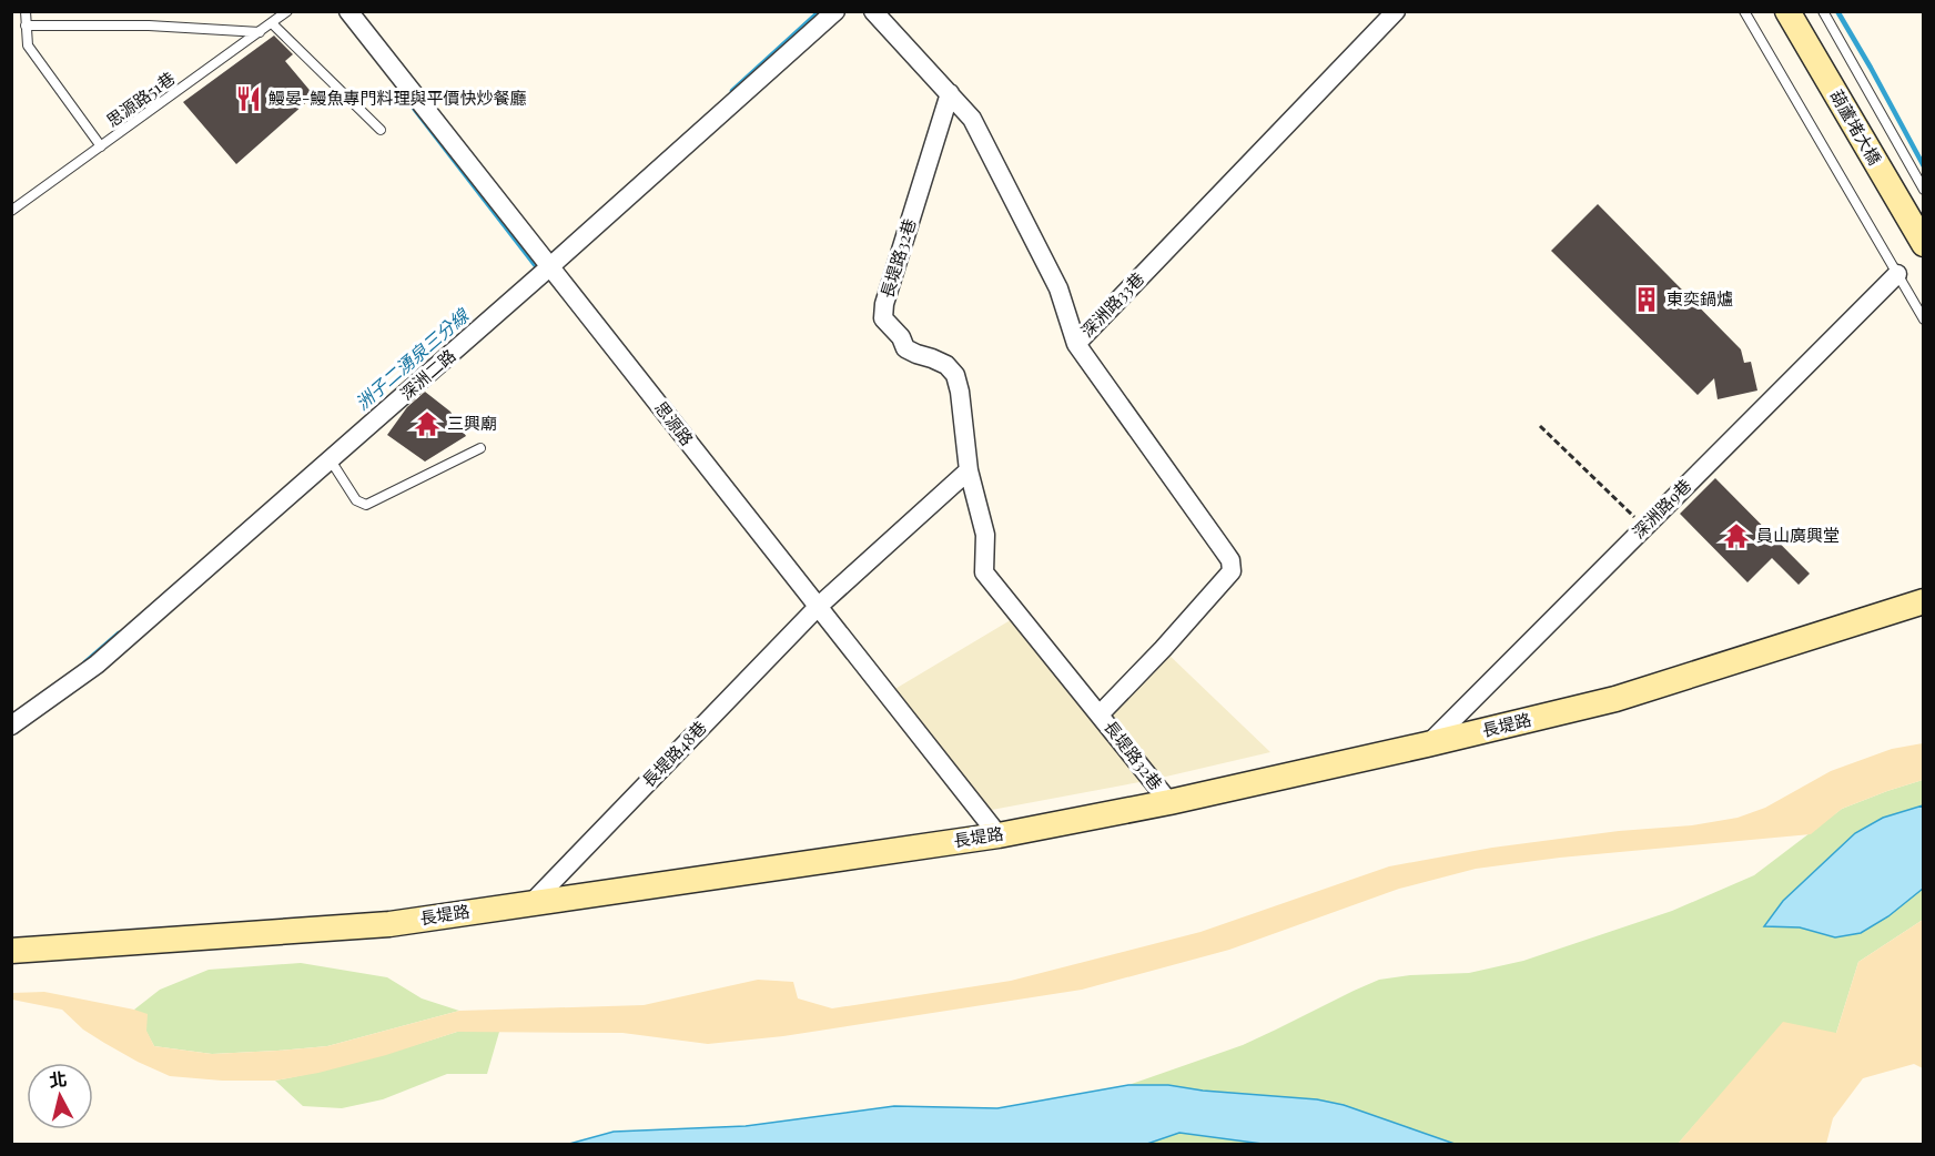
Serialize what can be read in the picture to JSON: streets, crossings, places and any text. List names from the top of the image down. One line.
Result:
{"streets":{"street":["葫蘆堵大橋","長堤路32巷","深洲路33巷","深洲二路","思源路","深洲路9巷","長堤路","長堤路48巷"],"lane":["思源路51巷"]},"crossings":[["長堤路32巷","深洲路33巷"],["長堤路32巷","長堤路"],["深洲二路","思源路"],["思源路","長堤路"],["思源路","長堤路48巷"],["深洲路9巷","長堤路"],["長堤路","長堤路48巷"]],"water":["洲子二湧泉三分線"],"places":{"restaurant":["鰻晏-鰻魚專門料理與平價快炒餐廳"],"building":["東奕鍋爐"],"temple":["三興廟","員山廣興堂"]},"north":"top"}
